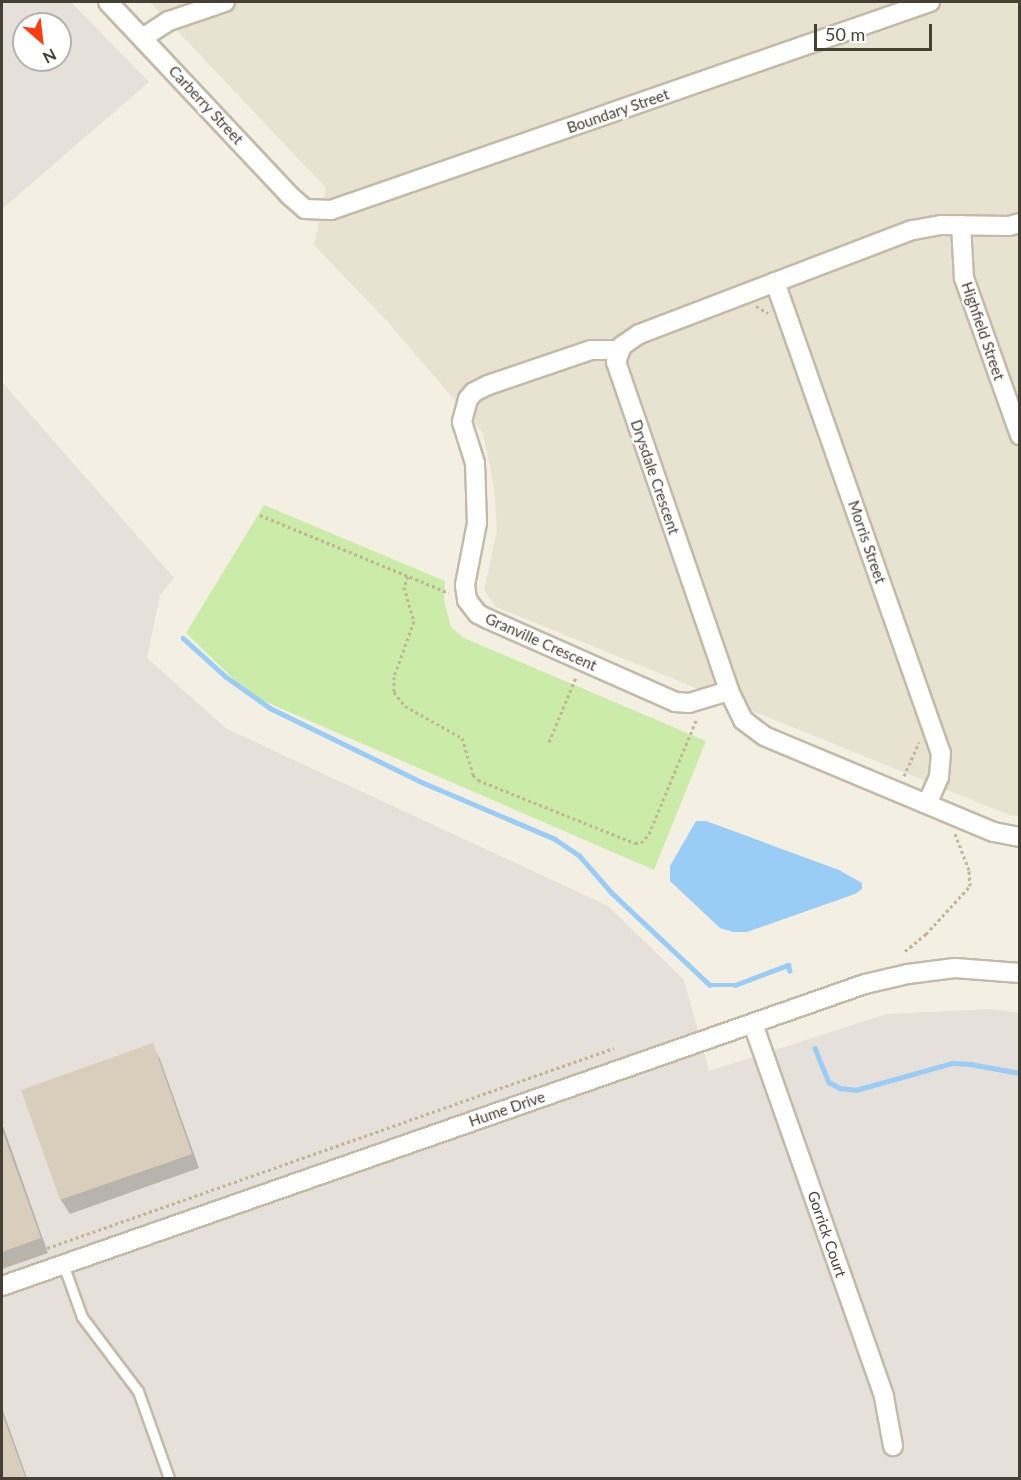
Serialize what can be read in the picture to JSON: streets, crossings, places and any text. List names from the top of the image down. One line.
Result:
{"streets":{"street":["Carberry Street","Boundary Street","Highfield Street","Drysdale Crescent","Morris Street","Granville Crescent","Hume Drive","Gorrick Court"]},"crossings":[["Carberry Street","Boundary Street"],["Drysdale Crescent","Morris Street"],["Drysdale Crescent","Granville Crescent"],["Hume Drive","Gorrick Court"]],"scale_bar":"50 m","north":"bottom right"}
